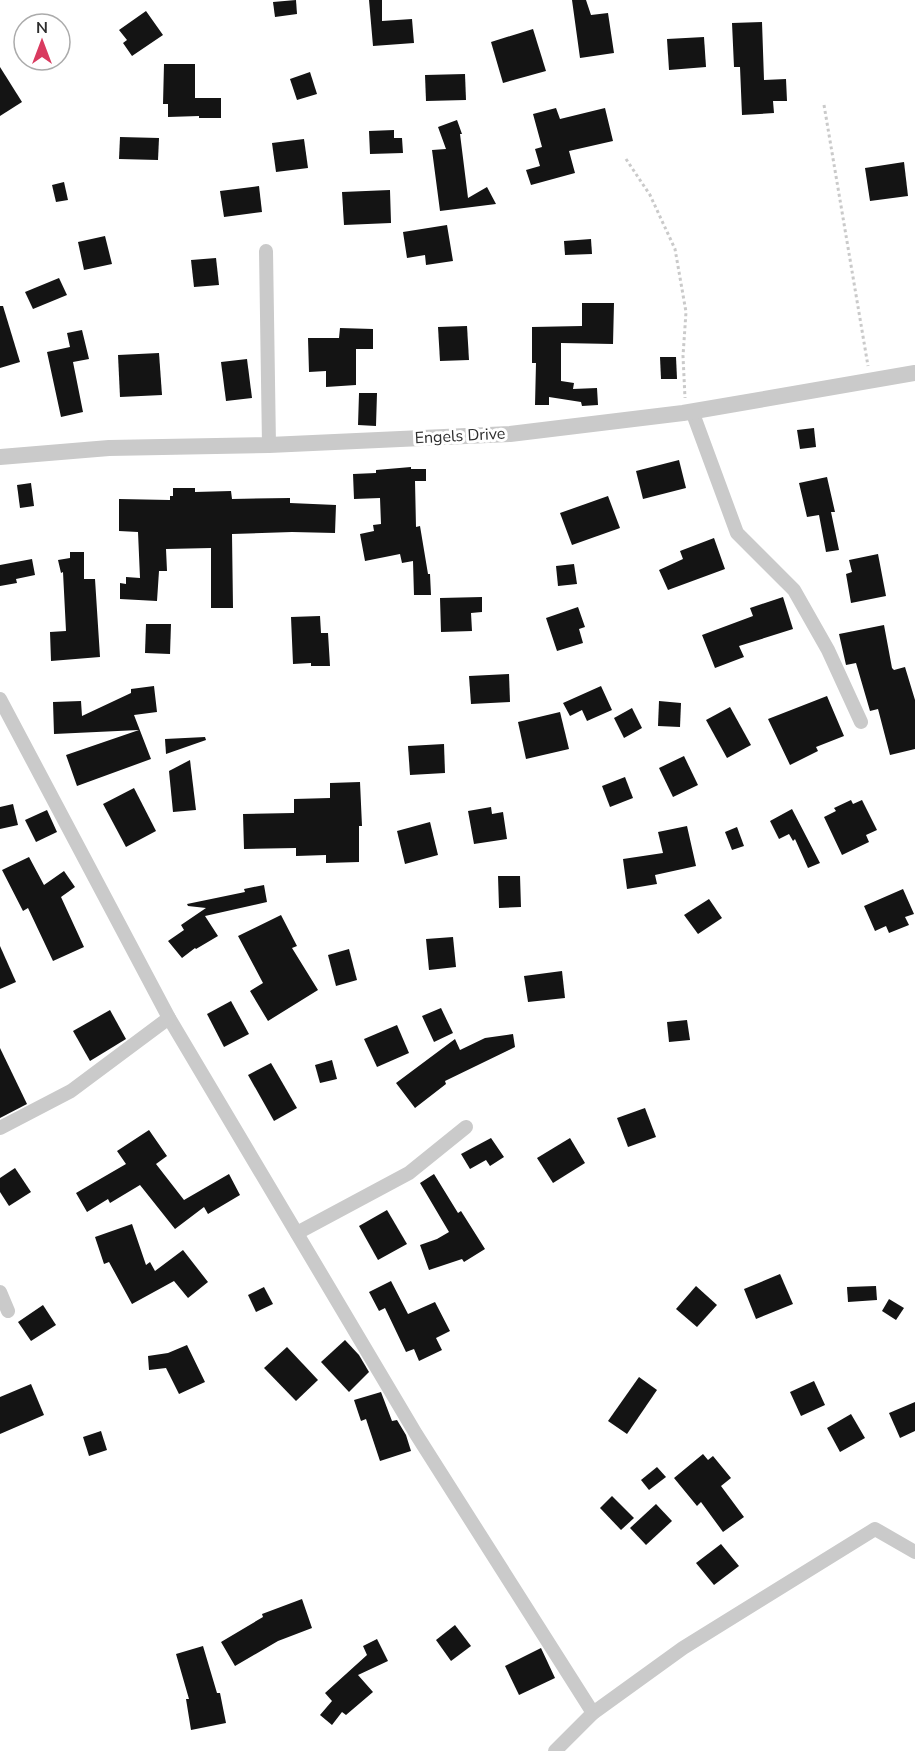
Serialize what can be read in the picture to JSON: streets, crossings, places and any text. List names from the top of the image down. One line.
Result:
{"streets":{"street":["Engels Drive"]},"north":"top"}
